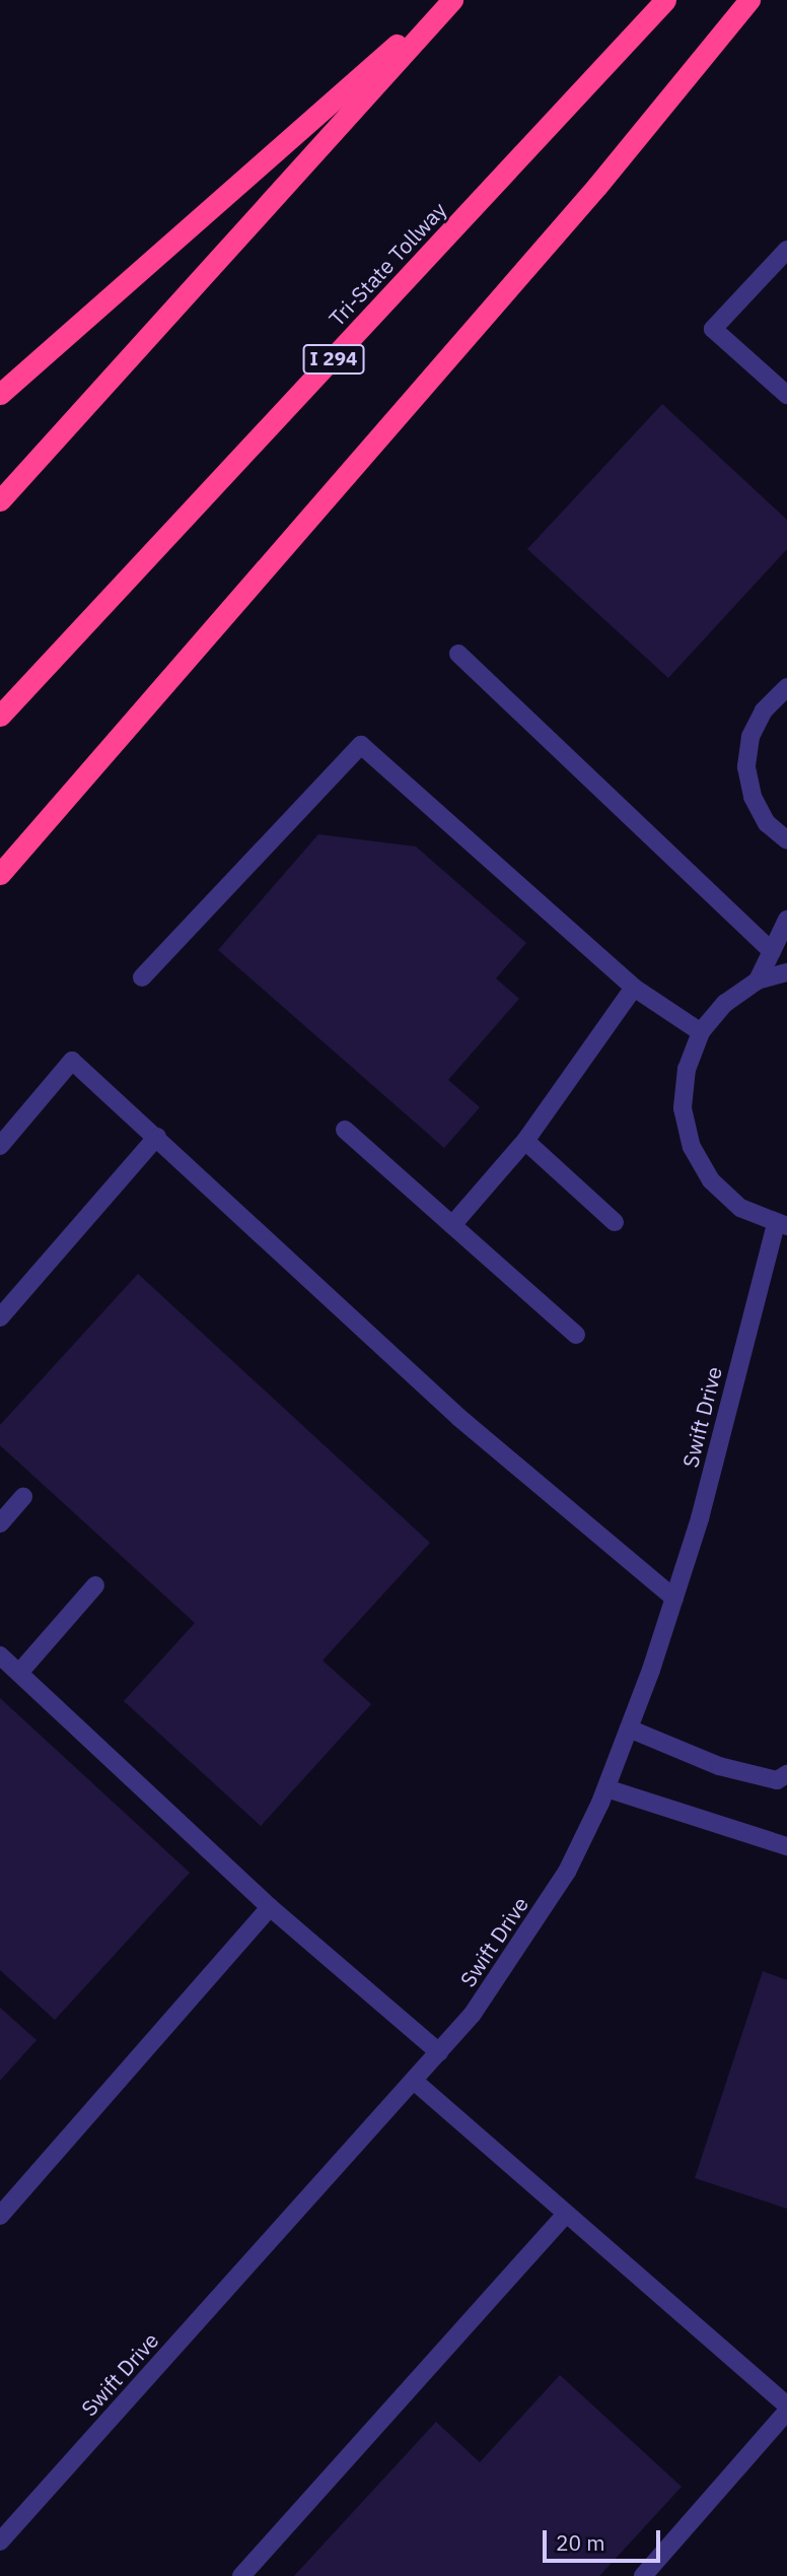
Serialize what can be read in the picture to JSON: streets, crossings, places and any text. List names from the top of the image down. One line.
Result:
{"streets":{"highway":["Tri-State Tollway","I 294"],"street":["Swift Drive"]},"scale_bar":"20 m"}
